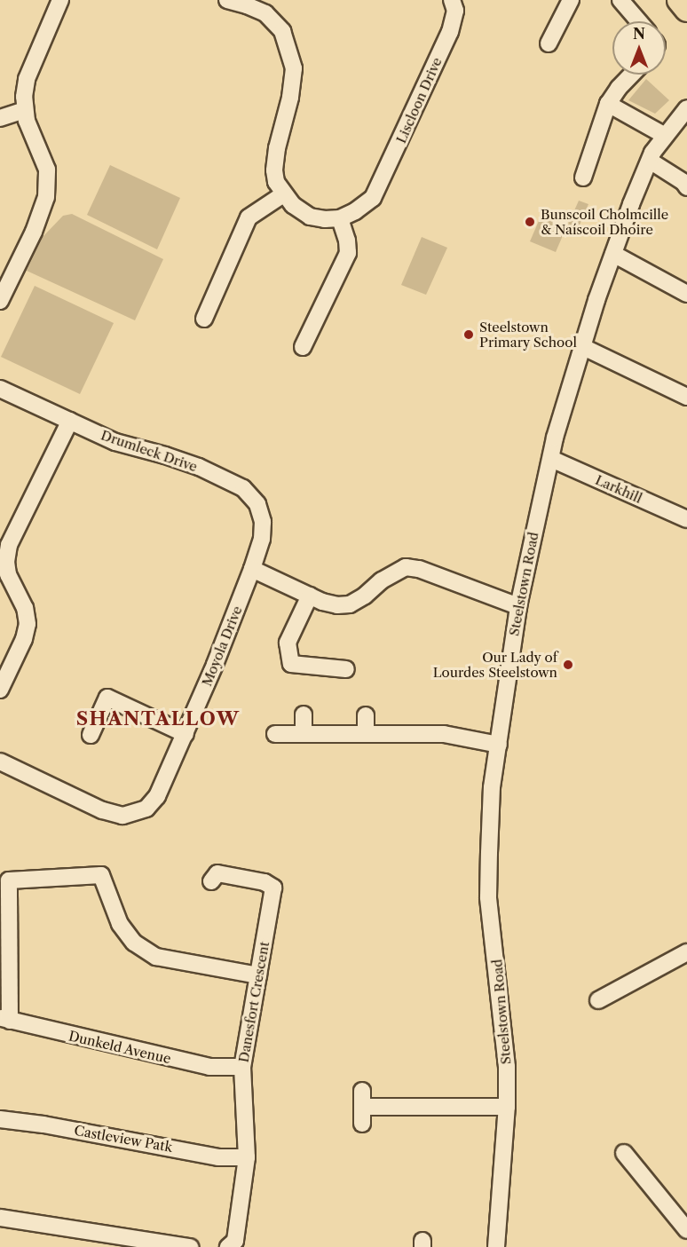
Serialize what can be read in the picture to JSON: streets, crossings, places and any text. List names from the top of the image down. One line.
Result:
{"streets":{"street":["Liscloon Drive","Drumleck Drive","Larkhill","Steelstown Road","Moyola Drive","Danesfort Crescent","Dunkeld Avenue","Castleview Patk"]},"crossings":[["Drumleck Drive","Moyola Drive"],["Larkhill","Steelstown Road"],["Danesfort Crescent","Dunkeld Avenue"],["Danesfort Crescent","Castleview Patk"]],"districts":["SHANTALLOW"],"places":["Bunscoil Cholmcille & Naíscoil Dhoire","Steelstown Primary School","Our Lady of Lourdes Steelstown"],"north":"top"}
